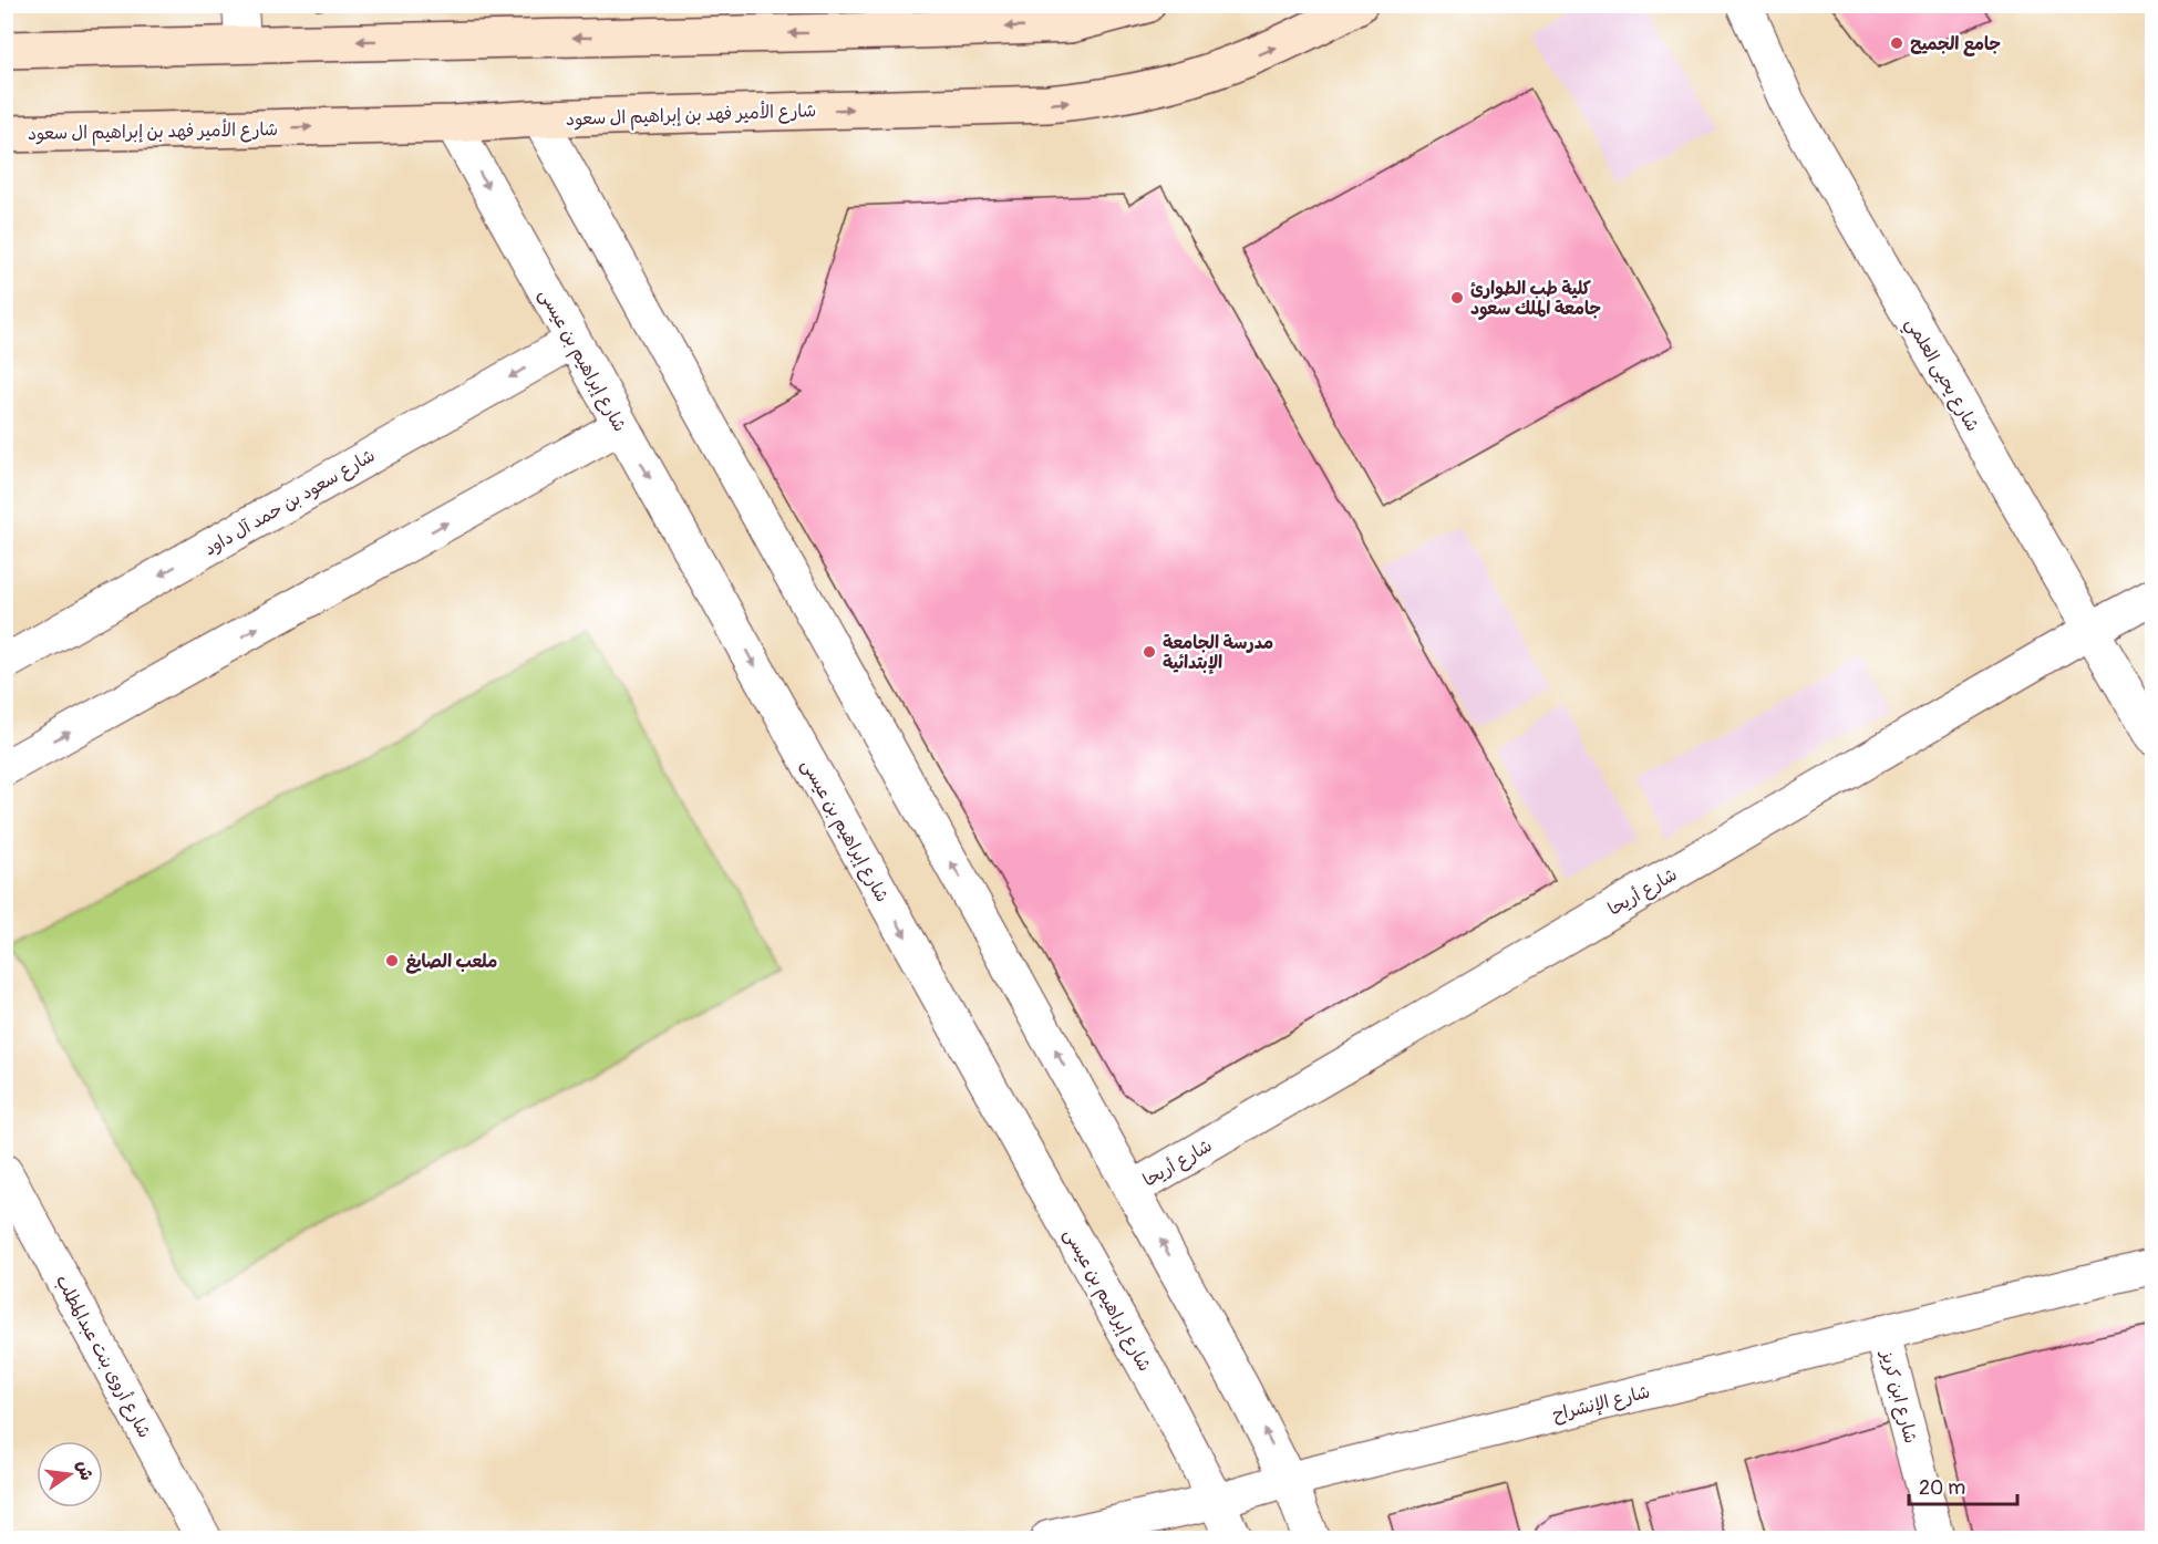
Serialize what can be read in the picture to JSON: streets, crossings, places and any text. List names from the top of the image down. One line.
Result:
{"streets":{"main road":["شارع الأمير فهد بن إبراهيم ال سعود"],"street":["شارع إبراهيم بن عيسى","شارع يحيى العلمي","شارع سعود بن حمد آل داود","شارع أريحا","شارع أروى بنت عبدالمطلب","شارع ابن كريز","شارع الإنشراح"]},"crossings":[["شارع الأمير فهد بن إبراهيم ال سعود","شارع إبراهيم بن عيسى"],["شارع إبراهيم بن عيسى","شارع سعود بن حمد آل داود"],["شارع إبراهيم بن عيسى","شارع الإنشراح"],["شارع يحيى العلمي","شارع أريحا"],["شارع ابن كريز","شارع الإنشراح"]],"places":["جامع الجميح","كلية طب الطوارئ جامعة الملك سعود","مدرسة الجامعة الإبتدائية","ملعب الصايغ"],"scale_bar":"20 m","north":"right"}
